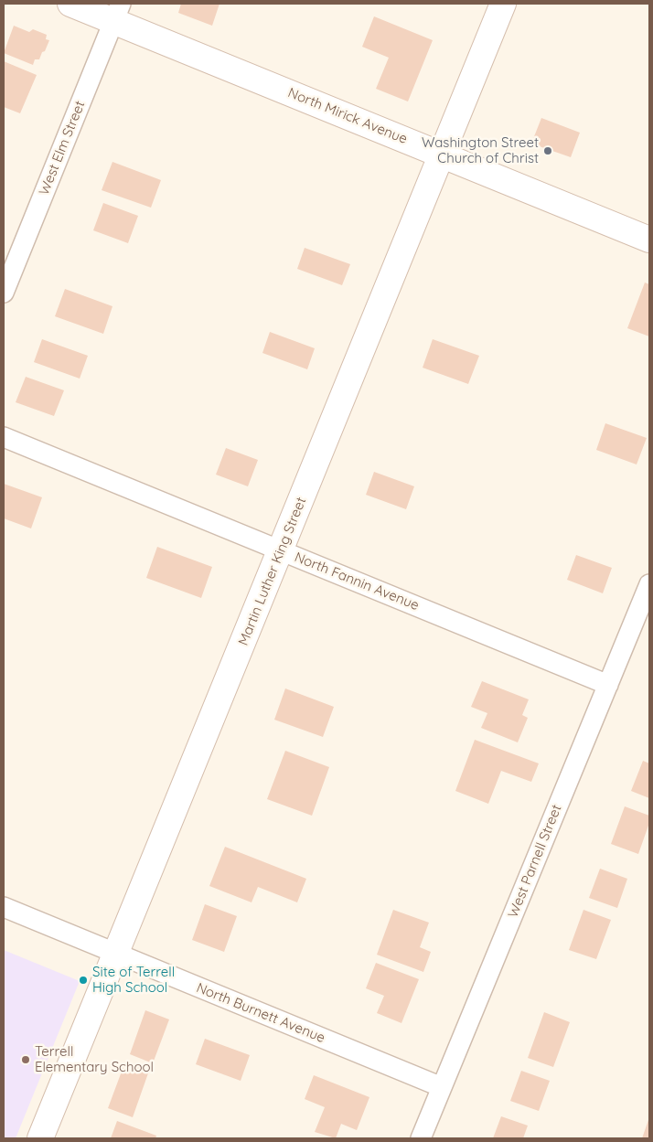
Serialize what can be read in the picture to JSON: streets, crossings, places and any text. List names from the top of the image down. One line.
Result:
{"streets":{"street":["North Mirick Avenue","West Elm Street","Martin Luther King Street","North Fannin Avenue","West Parnell Street","North Burnett Avenue"]},"crossings":[["North Mirick Avenue","West Elm Street"],["North Mirick Avenue","Martin Luther King Street"],["Martin Luther King Street","North Fannin Avenue"],["Martin Luther King Street","North Burnett Avenue"],["North Fannin Avenue","West Parnell Street"],["West Parnell Street","North Burnett Avenue"]],"places":["Washington Street Church of Christ","Site of Terrell High School","Terrell Elementary School"]}
